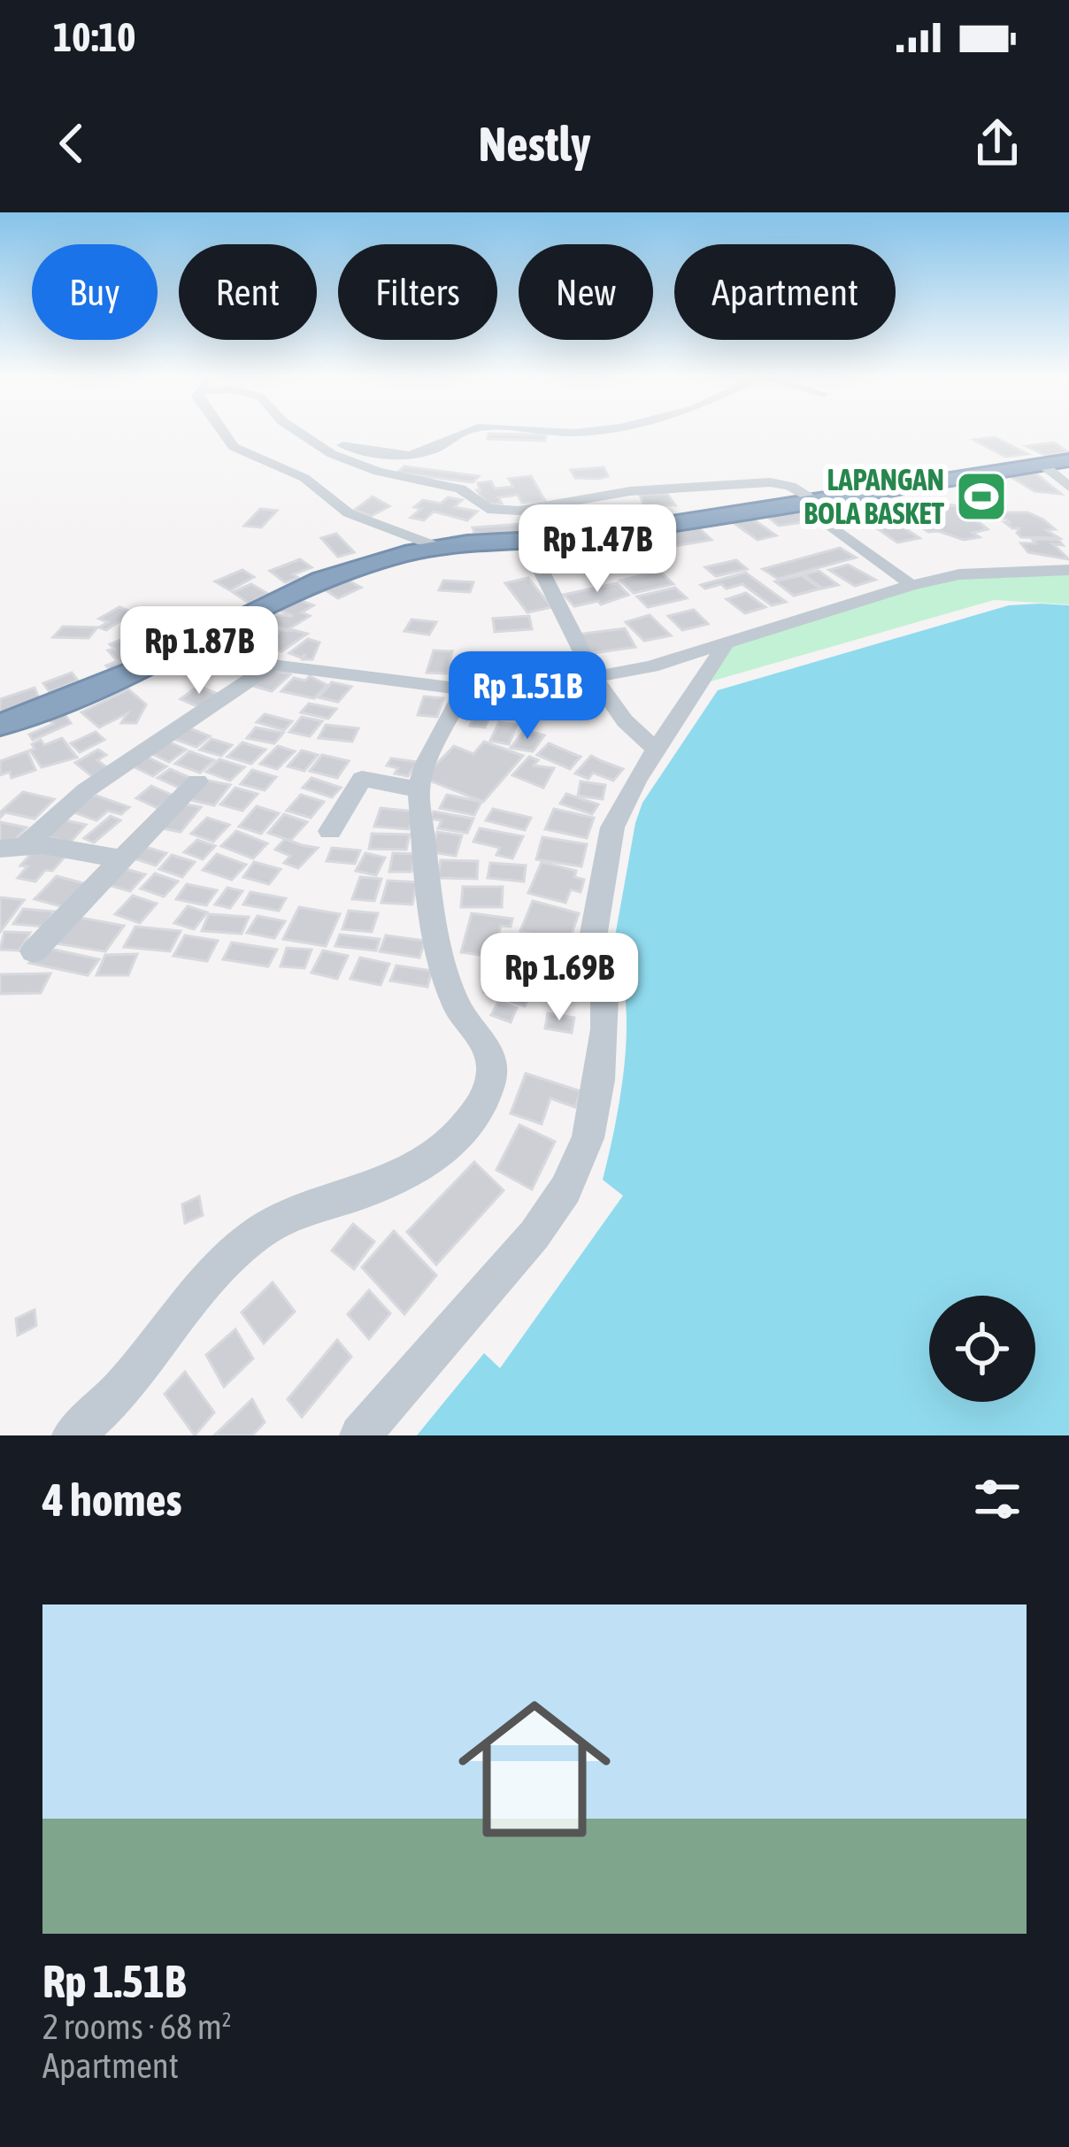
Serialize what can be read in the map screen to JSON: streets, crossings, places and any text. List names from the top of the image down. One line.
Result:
{"places":{"sports":["LAPANGAN BOLA BASKET"]},"page":{"status":"10:10","header":"Nestly","chip":["Buy","Rent","Filters","New","Apartment"],"price":["Rp 1.47B","Rp 1.87B","Rp 1.51B","Rp 1.69B"],"heading":"4 homes","list":[{"name":"Rp 1.51B","note":"2 rooms · 68 m² · Apartment"}]}}
